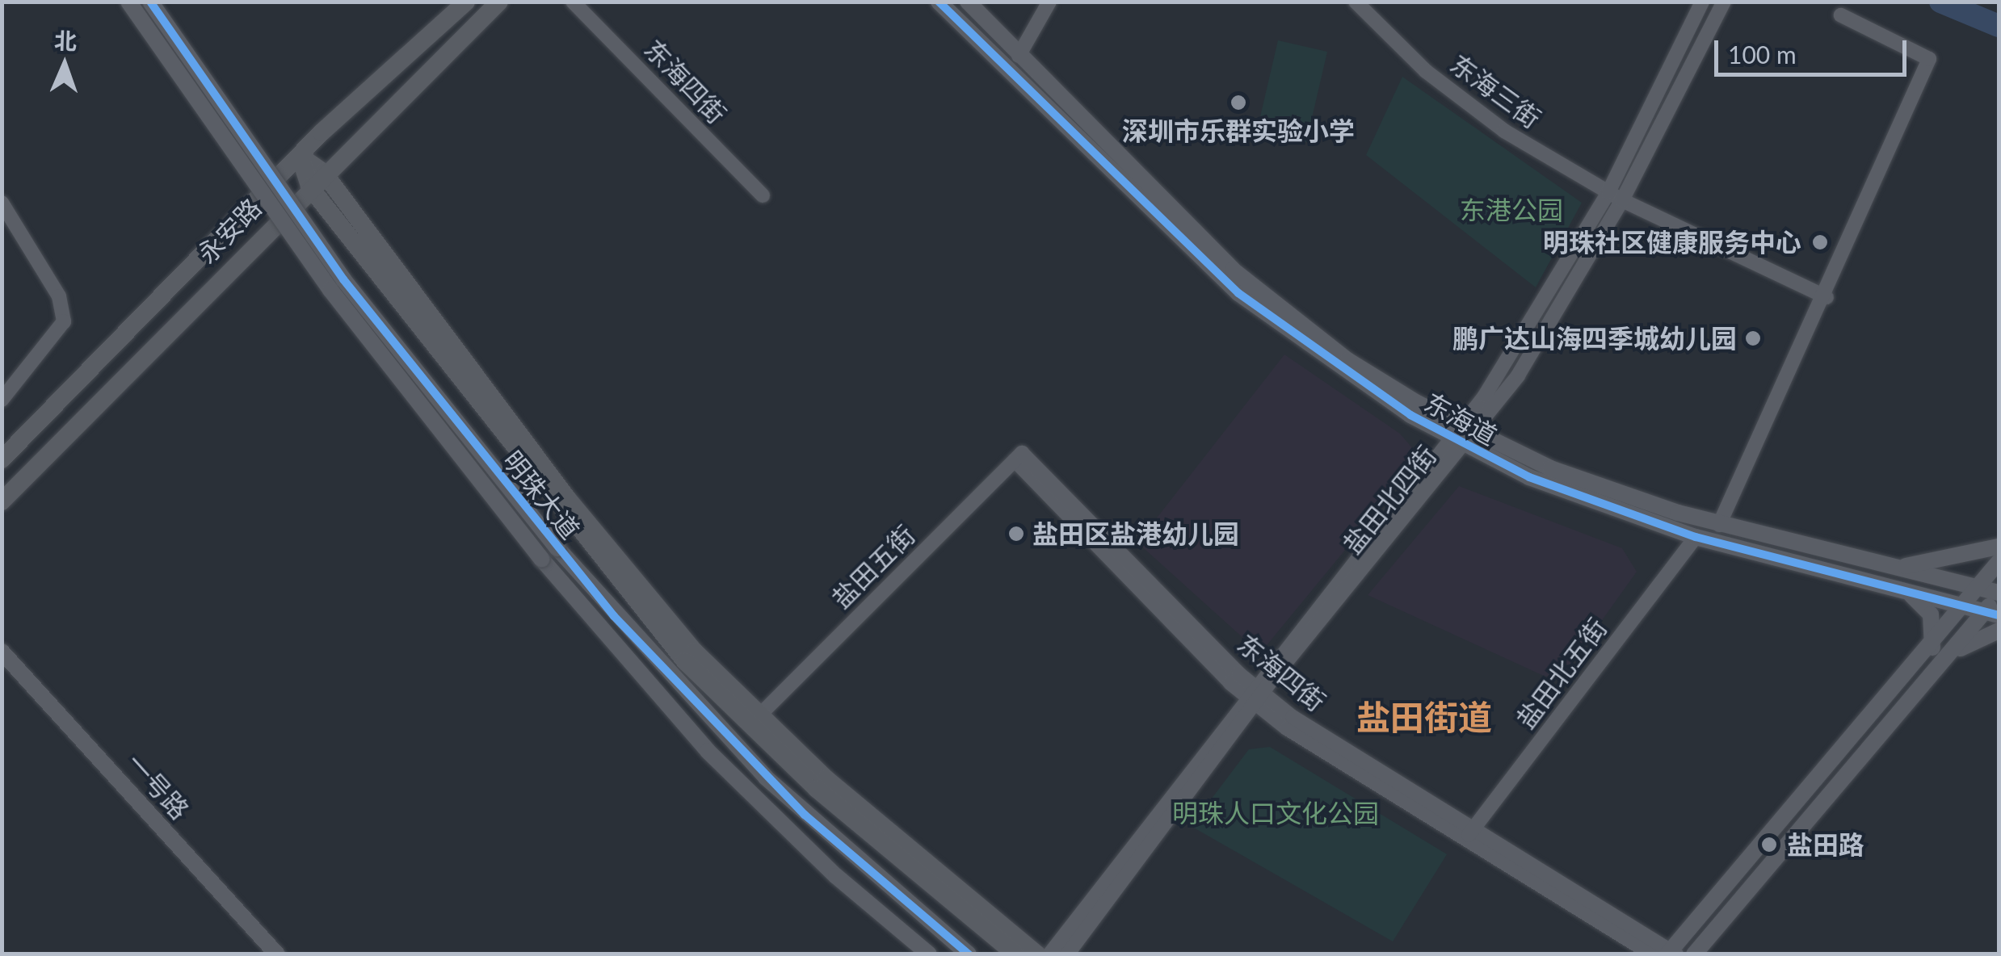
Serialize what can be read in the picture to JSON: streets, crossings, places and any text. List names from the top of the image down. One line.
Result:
{"streets":{"main road":["永安路","明珠大道"],"street":["东海四街","东海三街","东海道","盐田北四街","盐田五街","盐田北五街","一号路"]},"crossings":[["东海四街","盐田北四街"],["东海四街","盐田五街"],["东海四街","盐田北五街"],["东海三街","盐田北四街"],["永安路","明珠大道"],["东海道","盐田北四街"],["东海道","盐田北五街"],["明珠大道","盐田五街"]],"districts":["盐田街道"],"parks":["东港公园","明珠人口文化公园"],"places":["深圳市乐群实验小学","明珠社区健康服务中心","鹏广达山海四季城幼儿园","盐田区盐港幼儿园","盐田路"],"scale_bar":"100 m","north":"top"}
